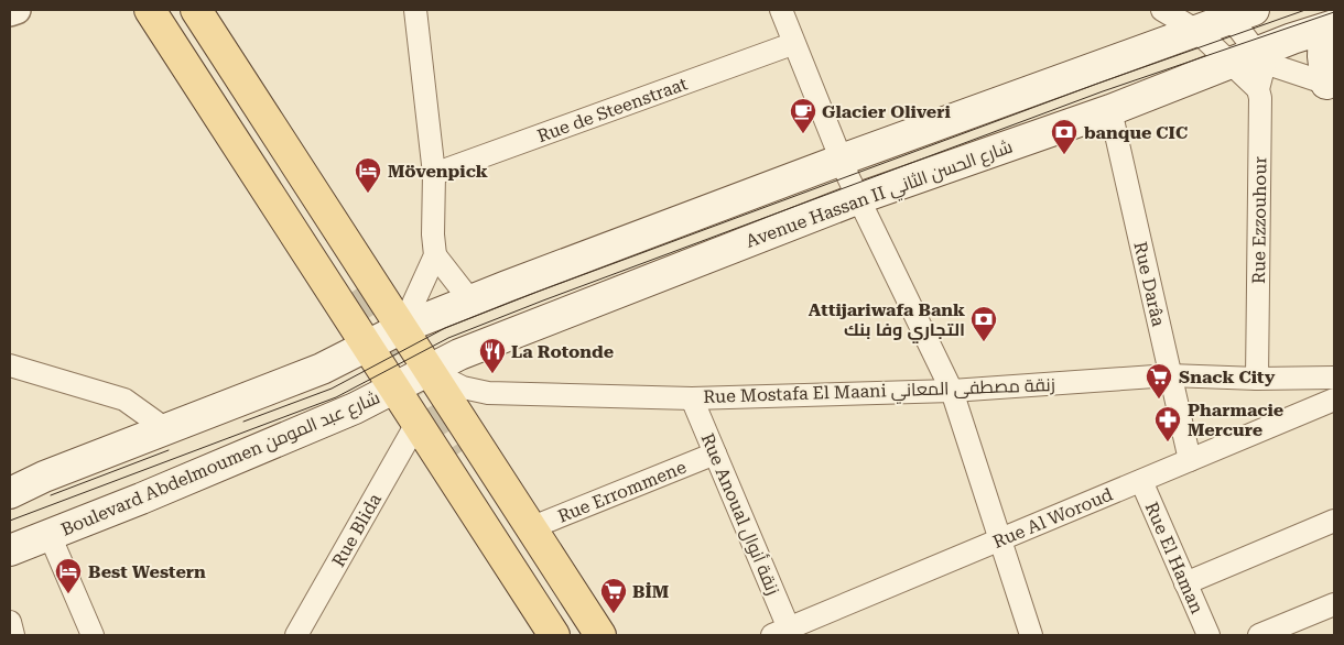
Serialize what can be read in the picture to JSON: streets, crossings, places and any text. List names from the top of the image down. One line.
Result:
{"streets":{"main road":["Avenue Hassan II شارع الحسن الثاني","Boulevard Abdelmoumen شارع عبد المومن"],"street":["Rue de Steenstraat","Rue Ezzouhour","Rue Darâa","Rue Mostafa El Maani زنقة مصطفى المعاني","Rue Errommene","Rue Anoual زنقة أنوال","Rue Al Woroud","Rue Blida","Rue El Haman"]},"crossings":[["Avenue Hassan II شارع الحسن الثاني","Rue Ezzouhour"],["Avenue Hassan II شارع الحسن الثاني","Rue Darâa"],["Avenue Hassan II شارع الحسن الثاني","Rue Mostafa El Maani زنقة مصطفى المعاني"],["Avenue Hassan II شارع الحسن الثاني","Boulevard Abdelmoumen شارع عبد المومن"],["Rue Ezzouhour","Rue Mostafa El Maani زنقة مصطفى المعاني"],["Rue Darâa","Rue Mostafa El Maani زنقة مصطفى المعاني"],["Rue Darâa","Rue Al Woroud"],["Rue Mostafa El Maani زنقة مصطفى المعاني","Boulevard Abdelmoumen شارع عبد المومن"],["Rue Mostafa El Maani زنقة مصطفى المعاني","Rue Anoual زنقة أنوال"],["Rue Errommene","Rue Anoual زنقة أنوال"],["Rue Anoual زنقة أنوال","Rue Al Woroud"],["Rue Al Woroud","Rue El Haman"]],"places":{"cafe":["Glacier Oliveri"],"bank":["banque CIC","Attijariwafa Bank التجاري وفا بنك"],"hotel":["Mövenpick","Best Western"],"restaurant":["La Rotonde"],"supermarket":["Snack City","BİM"],"pharmacy":["Pharmacie Mercure"]}}
